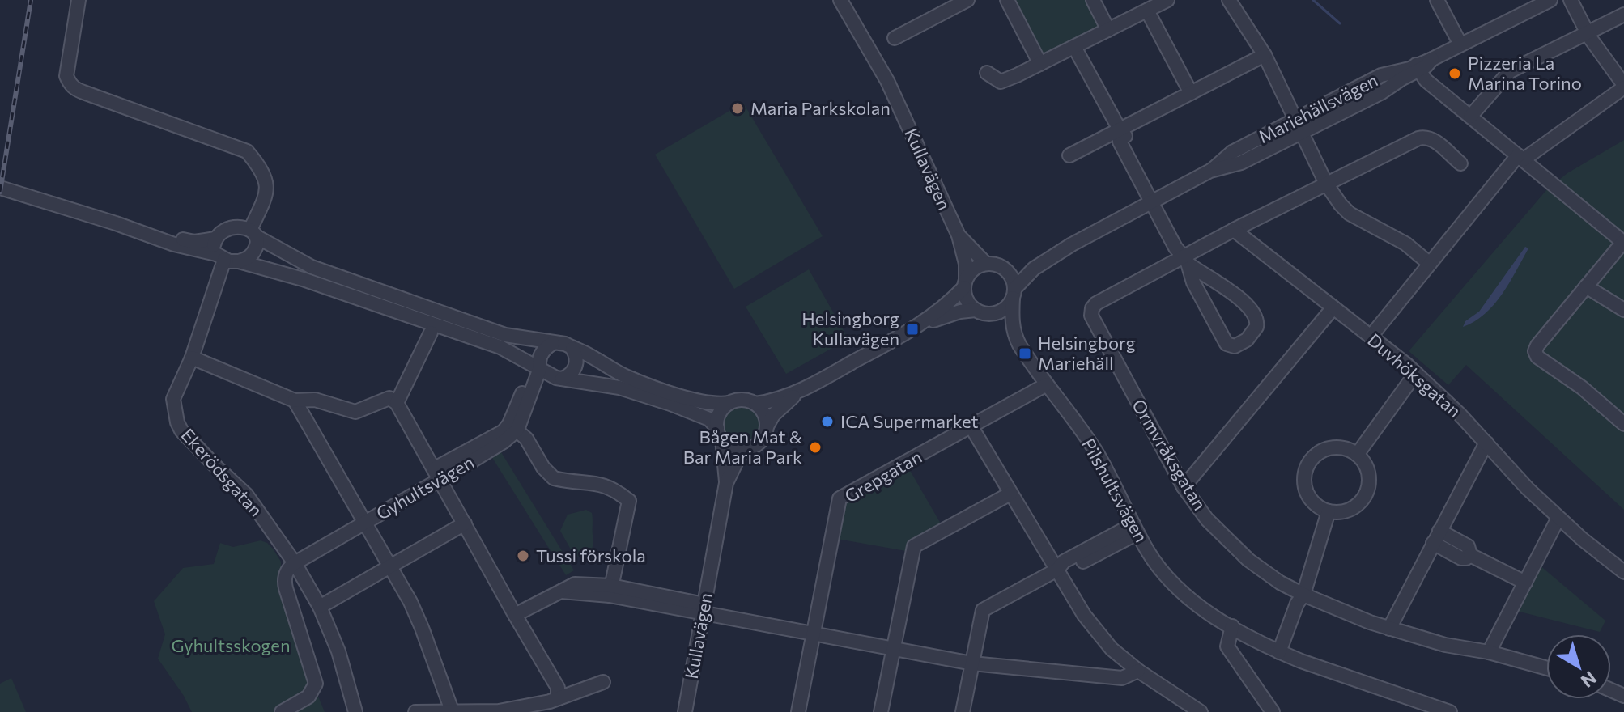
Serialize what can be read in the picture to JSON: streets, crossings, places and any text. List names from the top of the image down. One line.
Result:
{"streets":{"street":["Mariehällsvägen","Kullavägen","Duvhöksgatan","Ormvråksgatan","Ekerödsgatan","Grepgatan","Gyhultsvägen","Pilshultsvägen"]},"crossings":[["Mariehällsvägen","Kullavägen"],["Mariehällsvägen","Pilshultsvägen"],["Kullavägen","Pilshultsvägen"],["Ekerödsgatan","Gyhultsvägen"],["Grepgatan","Pilshultsvägen"]],"parks":["Gyhultsskogen"],"places":{"other":["Pizzeria La Marina Torino","Maria Parkskolan","ICA Supermarket","Bågen Mat & Bar Maria Park","Tussi förskola"],"transit":["Helsingborg Kullavägen","Helsingborg Mariehäll"]},"north":"bottom right"}
